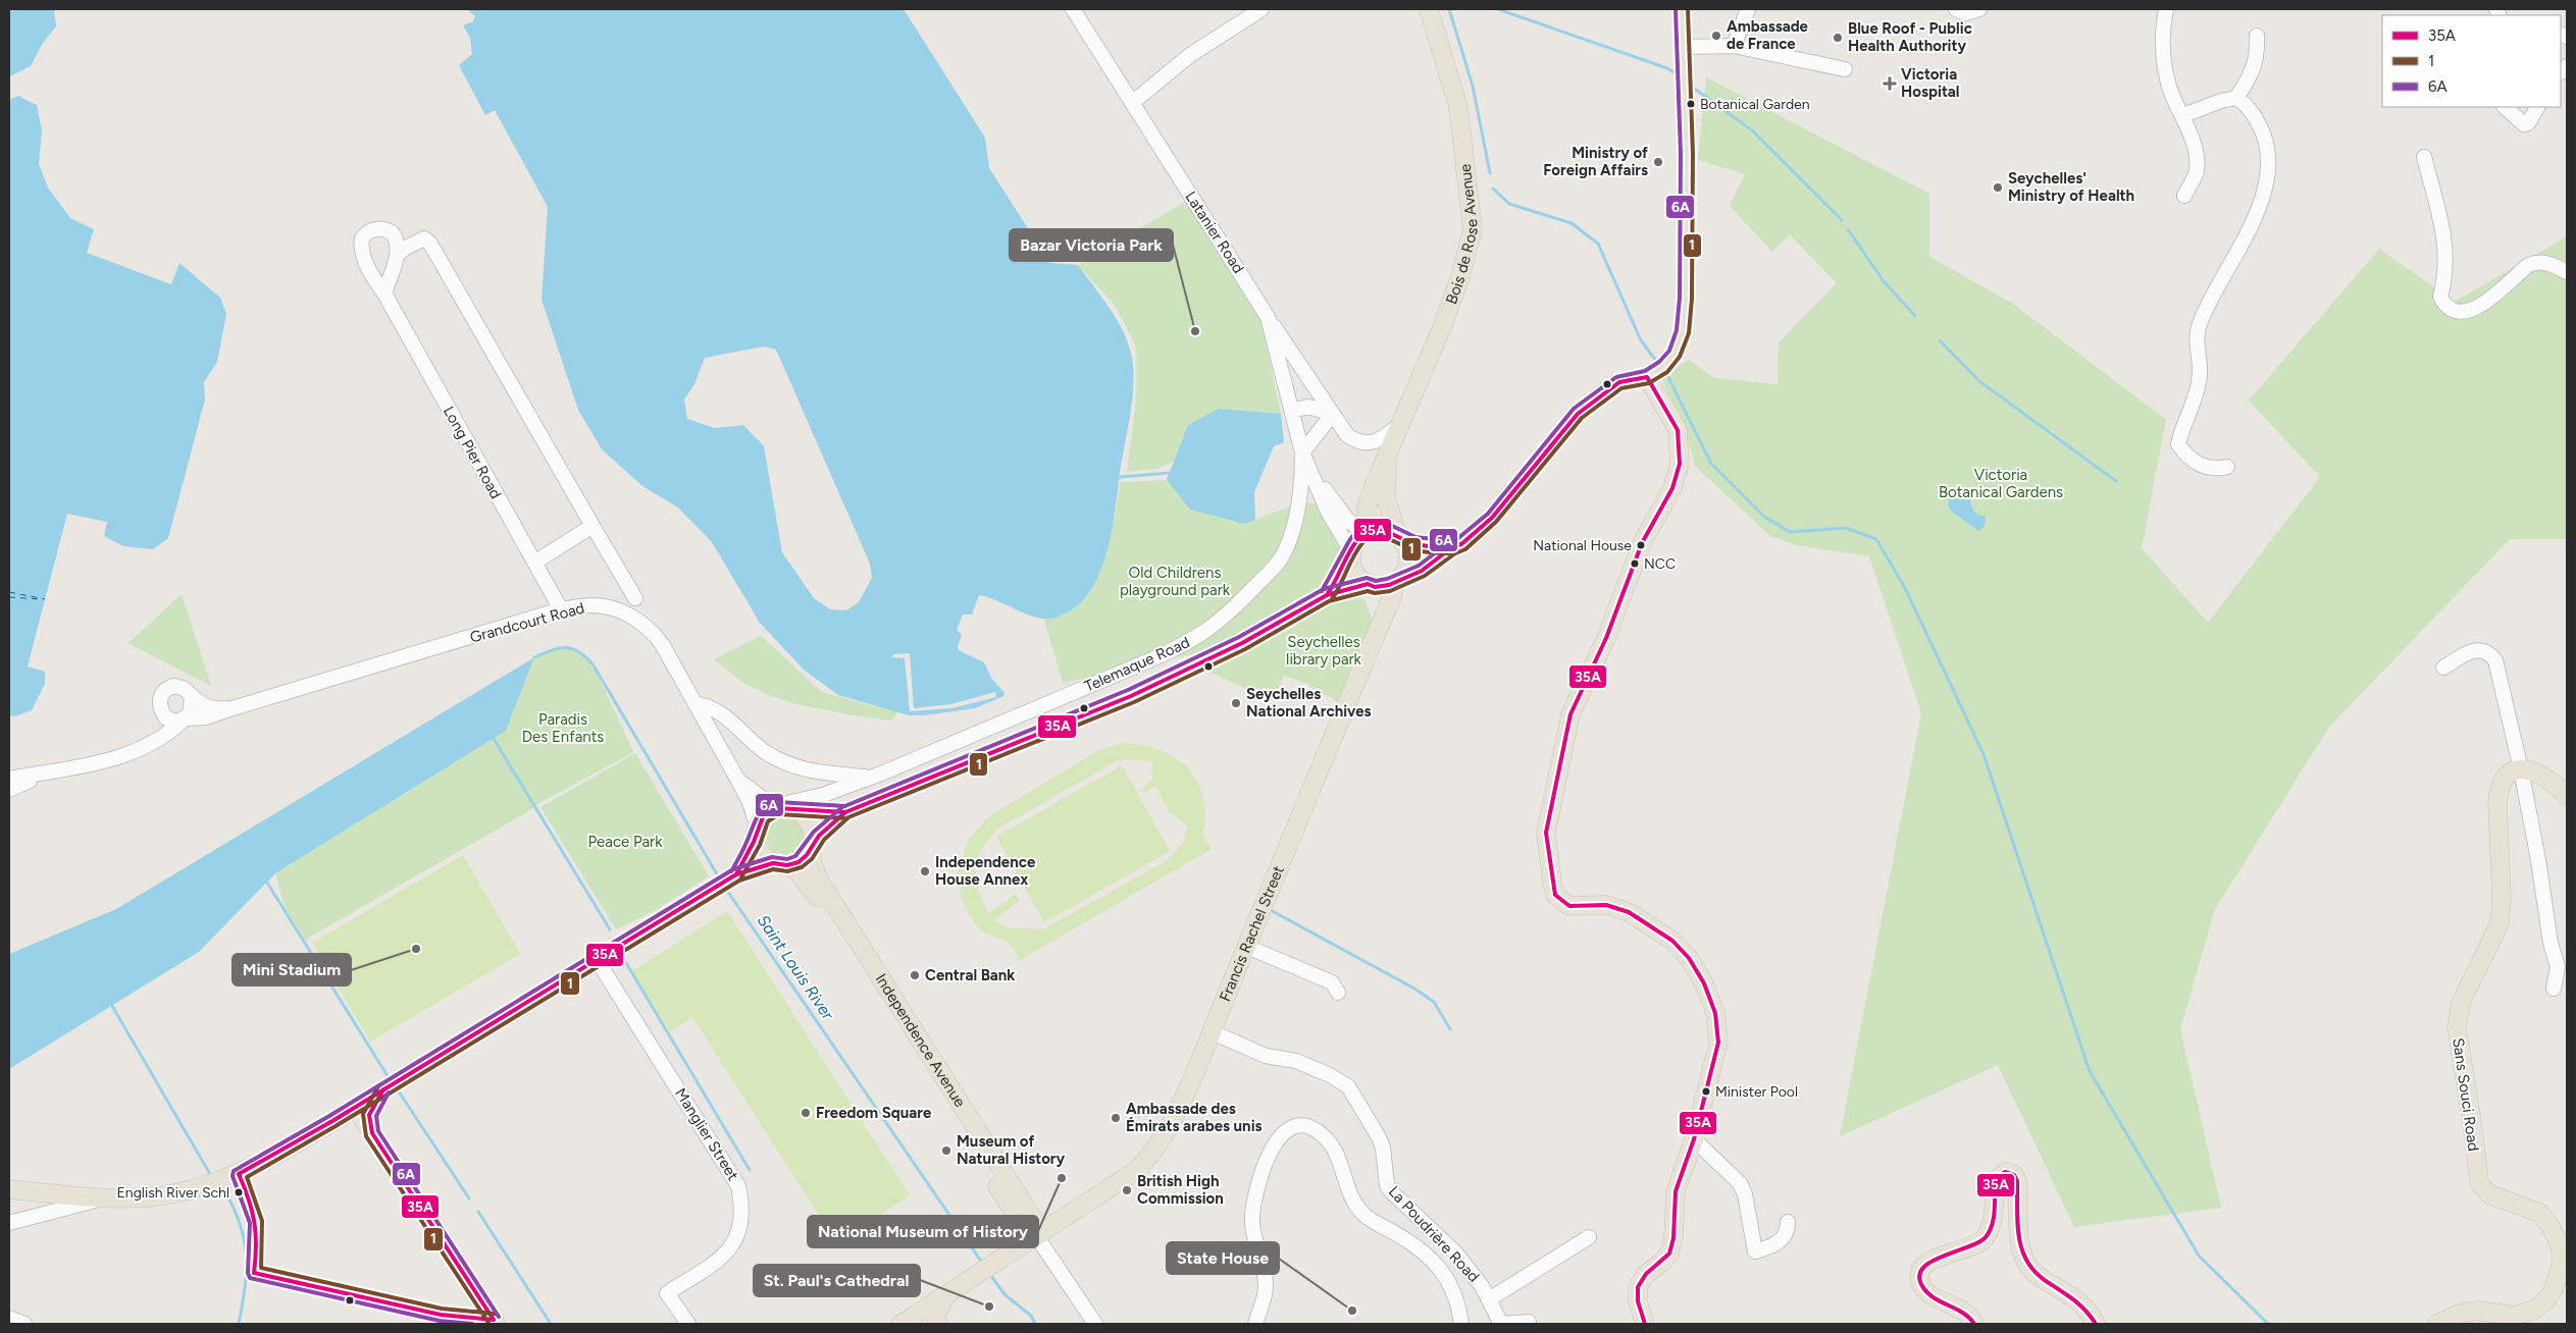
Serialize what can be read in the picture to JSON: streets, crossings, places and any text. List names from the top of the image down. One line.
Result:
{"streets":{"main road":["Bois de Rose Avenue","Francis Rachel Street","Independence Avenue","Sans Souci Road"],"street":["Latanier Road","Long Pier Road","Grandcourt Road","Telemaque Road","Manglier Street","La Poudrière Road"]},"crossings":[["Latanier Road","Bois de Rose Avenue"],["Latanier Road","Telemaque Road"],["Latanier Road","Francis Rachel Street"],["Bois de Rose Avenue","Francis Rachel Street"],["Long Pier Road","Grandcourt Road"],["Grandcourt Road","Telemaque Road"],["Grandcourt Road","Independence Avenue"],["Telemaque Road","Independence Avenue"],["Francis Rachel Street","Independence Avenue"],["Francis Rachel Street","La Poudrière Road"]],"water":["Saint Louis River"],"parks":["Victoria Botanical Gardens","Old Childrens playground park","Seychelles library park","Paradis Des Enfants","Peace Park"],"places":{"other":["Ambassade de France","Blue Roof - Public Health Authority","Botanical Garden","Ministry of Foreign Affairs","Seychelles' Ministry of Health","Bazar Victoria Park","National House","NCC","Seychelles National Archives","Independence House Annex","Mini Stadium","Central Bank","Minister Pool","Freedom Square","Ambassade des Émirats arabes unis","Museum of Natural History","National Museum of History","British High Commission","English River Schl","St. Paul's Cathedral","State House"],"health":["Victoria Hospital"]},"lines":["transit line 1","transit line 6A","transit line 35A"],"legend":["35A","1","6A"]}
